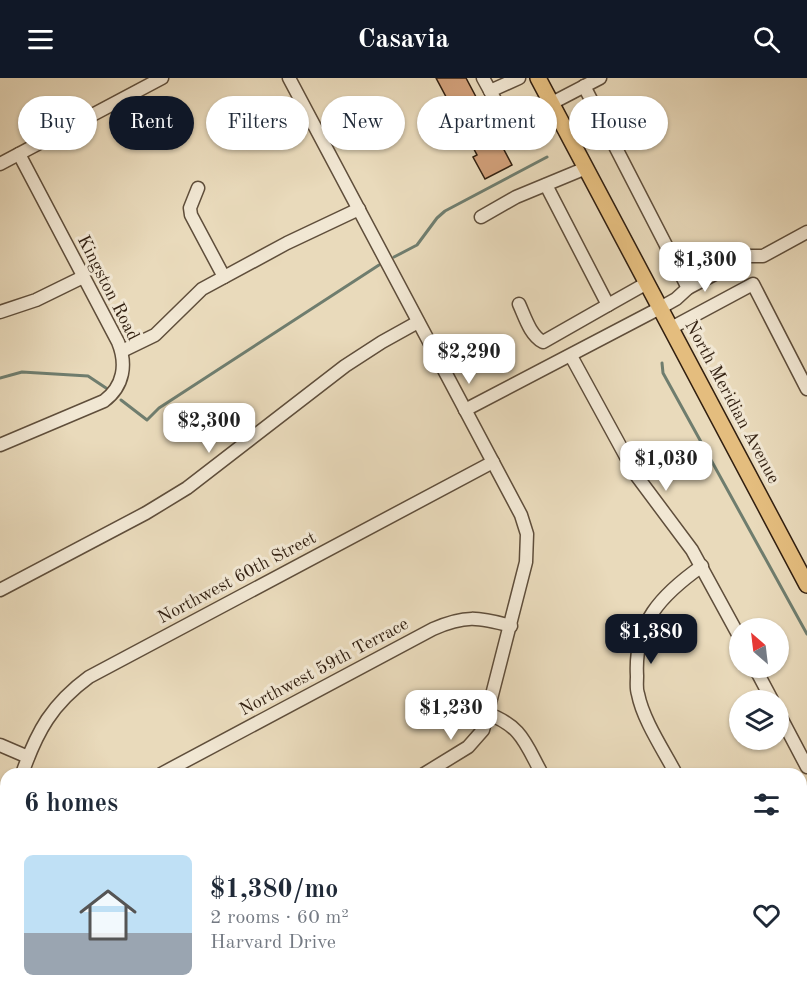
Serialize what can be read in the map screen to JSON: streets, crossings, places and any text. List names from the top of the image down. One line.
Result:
{"streets":{"main road":["North Meridian Avenue"],"street":["Kingston Road","Northwest 60th Street","Northwest 59th Terrace"]},"north":"top left","page":{"header":"Casavia","chip":["Buy","Rent","Filters","New","Apartment","House"],"price":["$1,300","$2,290","$2,300","$1,030","$1,380","$1,230"],"heading":"6 homes","list":[{"name":"$1,380/mo","note":"2 rooms · 60 m² · Harvard Drive"}]}}
